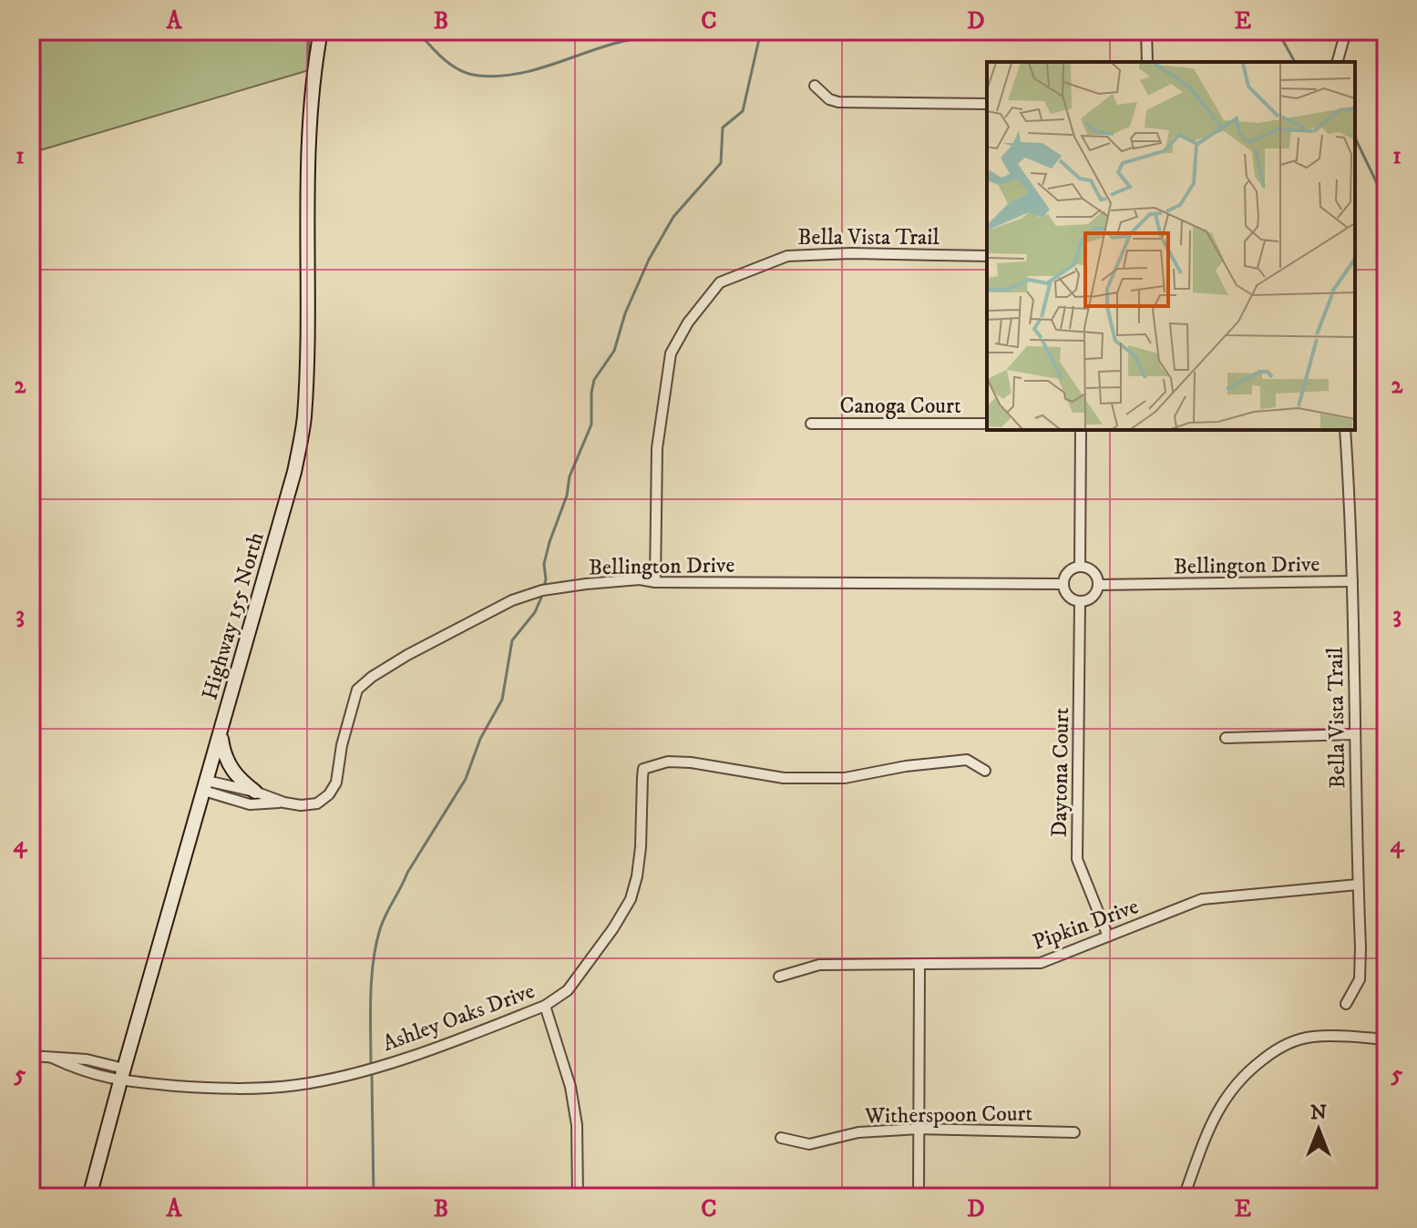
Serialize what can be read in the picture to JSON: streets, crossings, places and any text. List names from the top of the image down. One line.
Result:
{"streets":{"main road":["Highway 155 North"],"street":["Bella Vista Trail","Canoga Court","Bellington Drive","Daytona Court","Pipkin Drive","Ashley Oaks Drive","Witherspoon Court"]},"crossings":[["Bella Vista Trail","Bellington Drive"],["Bella Vista Trail","Pipkin Drive"],["Bellington Drive","Highway 155 North"],["Bellington Drive","Daytona Court"],["Highway 155 North","Ashley Oaks Drive"],["Daytona Court","Pipkin Drive"]],"north":"top","grid":{"columns":["A","B","C","D","E"],"rows":["1","2","3","4","5"]}}
